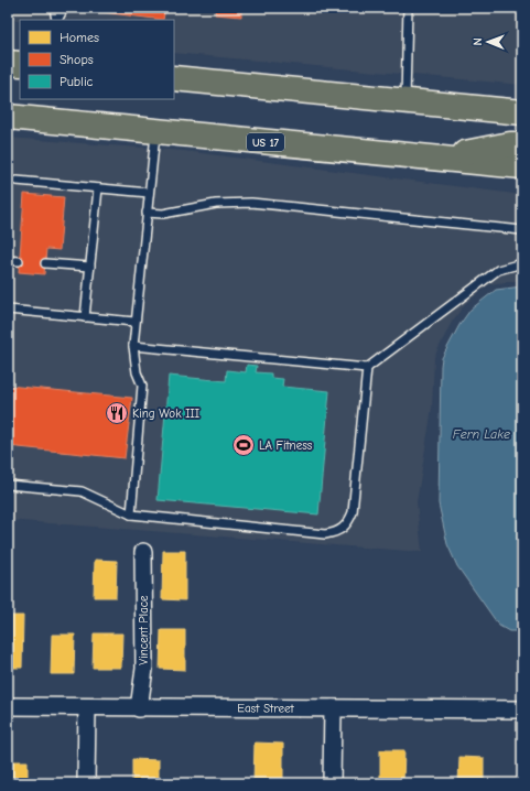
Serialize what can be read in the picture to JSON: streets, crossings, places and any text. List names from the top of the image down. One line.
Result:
{"streets":{"main road":["US 17"],"street":["Vincent Place","East Street"]},"crossings":[["Vincent Place","East Street"]],"water":["Fern Lake"],"places":{"restaurant":["King Wok III"],"sports":["LA Fitness"]},"legend":["Homes","Shops","Public"],"north":"left"}
